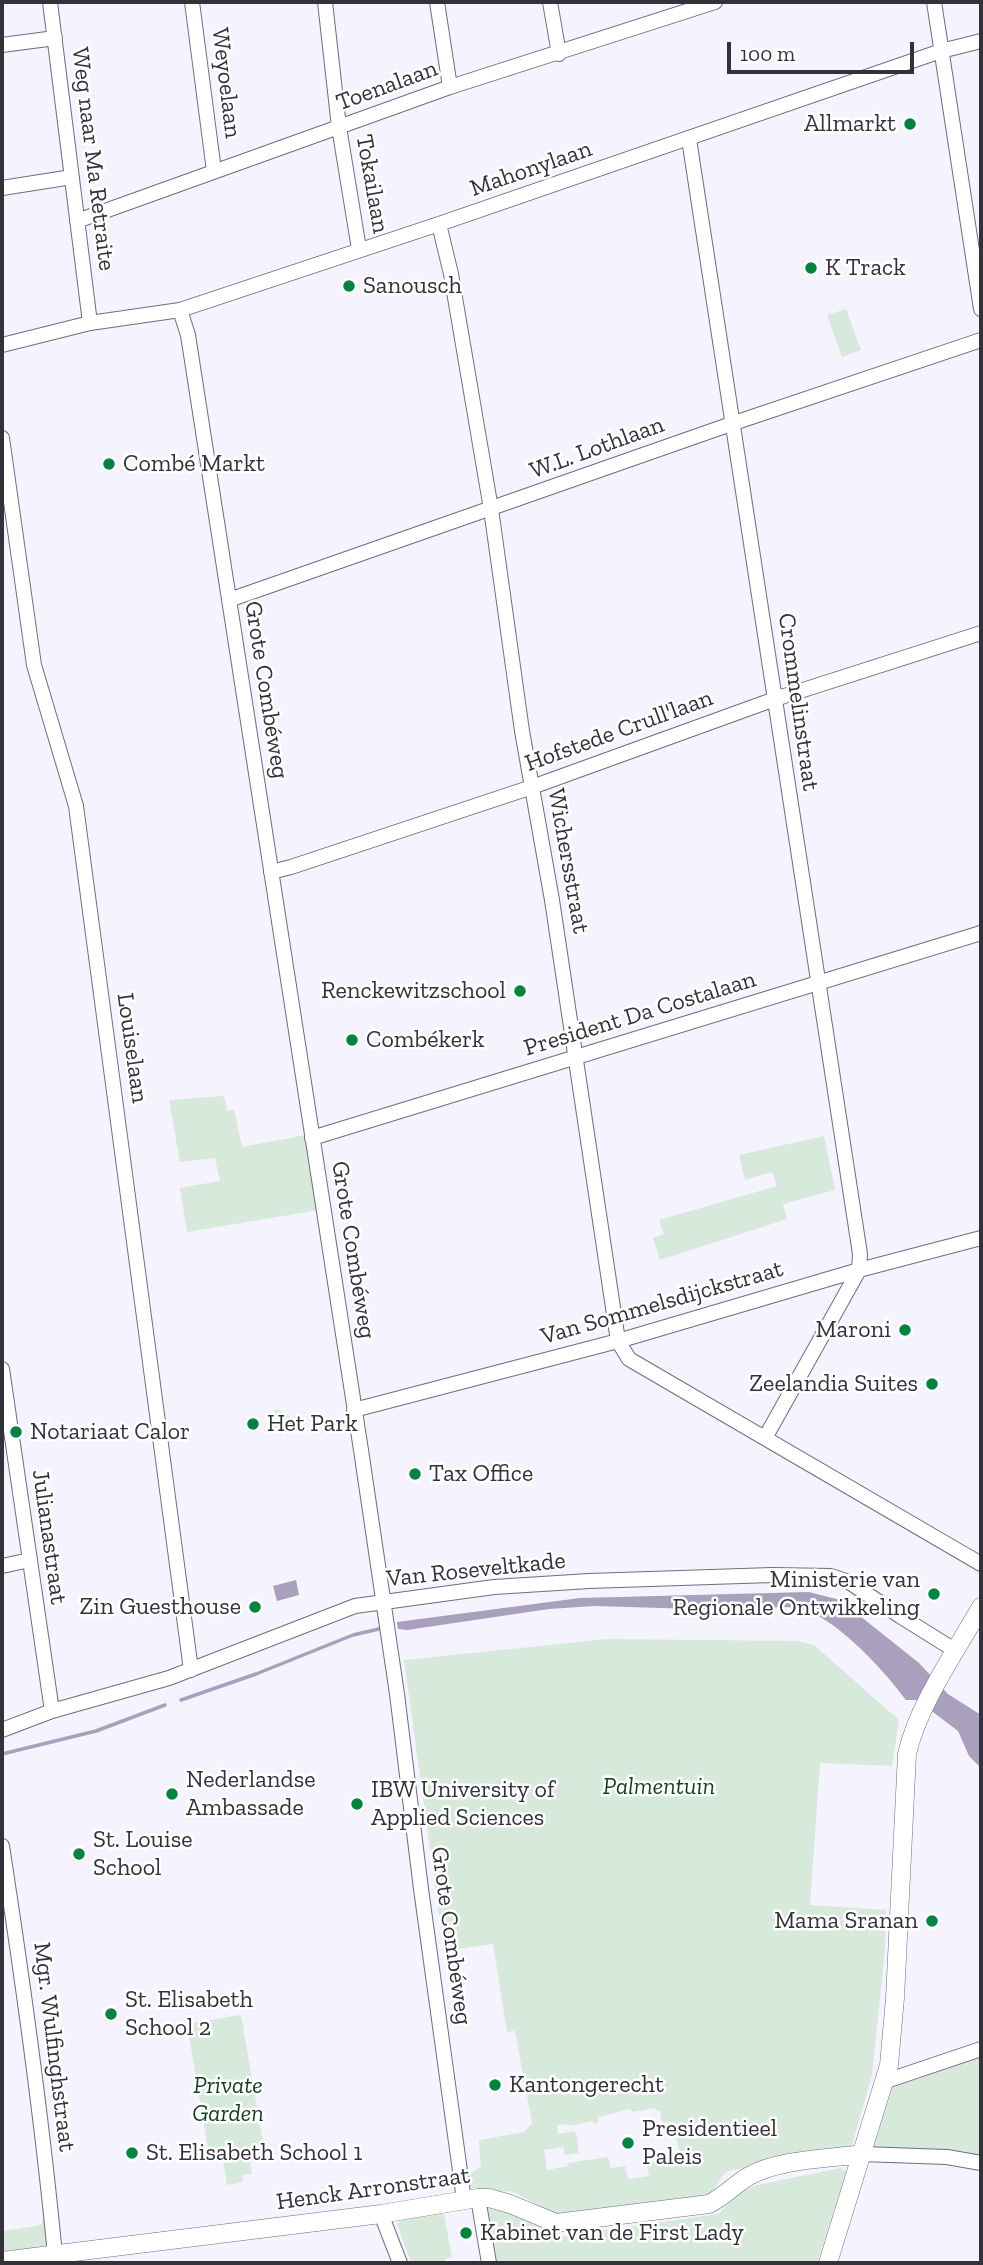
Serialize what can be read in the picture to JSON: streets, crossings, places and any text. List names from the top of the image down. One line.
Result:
{"streets":{"main road":["Henck Arronstraat"],"street":["Weyoelaan","Toenalaan","Weg naar Ma Retraite","Mahonylaan","Tokailaan","W.L. Lothlaan","Grote Combéweg","Crommelinstraat","Hofstede Crull'laan","Wichersstraat","President Da Costalaan","Louiselaan","Van Sommelsdijckstraat","Julianastraat","Van Roseveltkade","Mgr. Wulfinghstraat"]},"crossings":[["Weyoelaan","Toenalaan"],["Toenalaan","Weg naar Ma Retraite"],["Toenalaan","Tokailaan"],["Weg naar Ma Retraite","Mahonylaan"],["Mahonylaan","Tokailaan"],["Mahonylaan","Grote Combéweg"],["Mahonylaan","Crommelinstraat"],["Mahonylaan","Wichersstraat"],["W.L. Lothlaan","Grote Combéweg"],["W.L. Lothlaan","Crommelinstraat"],["W.L. Lothlaan","Wichersstraat"],["Grote Combéweg","Hofstede Crull'laan"],["Grote Combéweg","President Da Costalaan"],["Grote Combéweg","Van Sommelsdijckstraat"],["Grote Combéweg","Van Roseveltkade"],["Grote Combéweg","Henck Arronstraat"],["Crommelinstraat","Hofstede Crull'laan"],["Crommelinstraat","President Da Costalaan"],["Crommelinstraat","Van Sommelsdijckstraat"],["Hofstede Crull'laan","Wichersstraat"],["Wichersstraat","President Da Costalaan"],["Wichersstraat","Van Sommelsdijckstraat"],["Louiselaan","Van Roseveltkade"],["Julianastraat","Van Roseveltkade"],["Mgr. Wulfinghstraat","Henck Arronstraat"]],"parks":["Palmentuin","Private Garden"],"places":["Allmarkt","K Track","Sanousch","Combé Markt","Renckewitzschool","Combékerk","Maroni","Zeelandia Suites","Het Park","Notariaat Calor","Tax Office","Ministerie van Regionale Ontwikkeling","Zin Guesthouse","Nederlandse Ambassade","IBW University of Applied Sciences","St. Louise School","Mama Sranan","St. Elisabeth School 2","Kantongerecht","Presidentieel Paleis","St. Elisabeth School 1","Kabinet van de First Lady"],"scale_bar":"100 m"}
